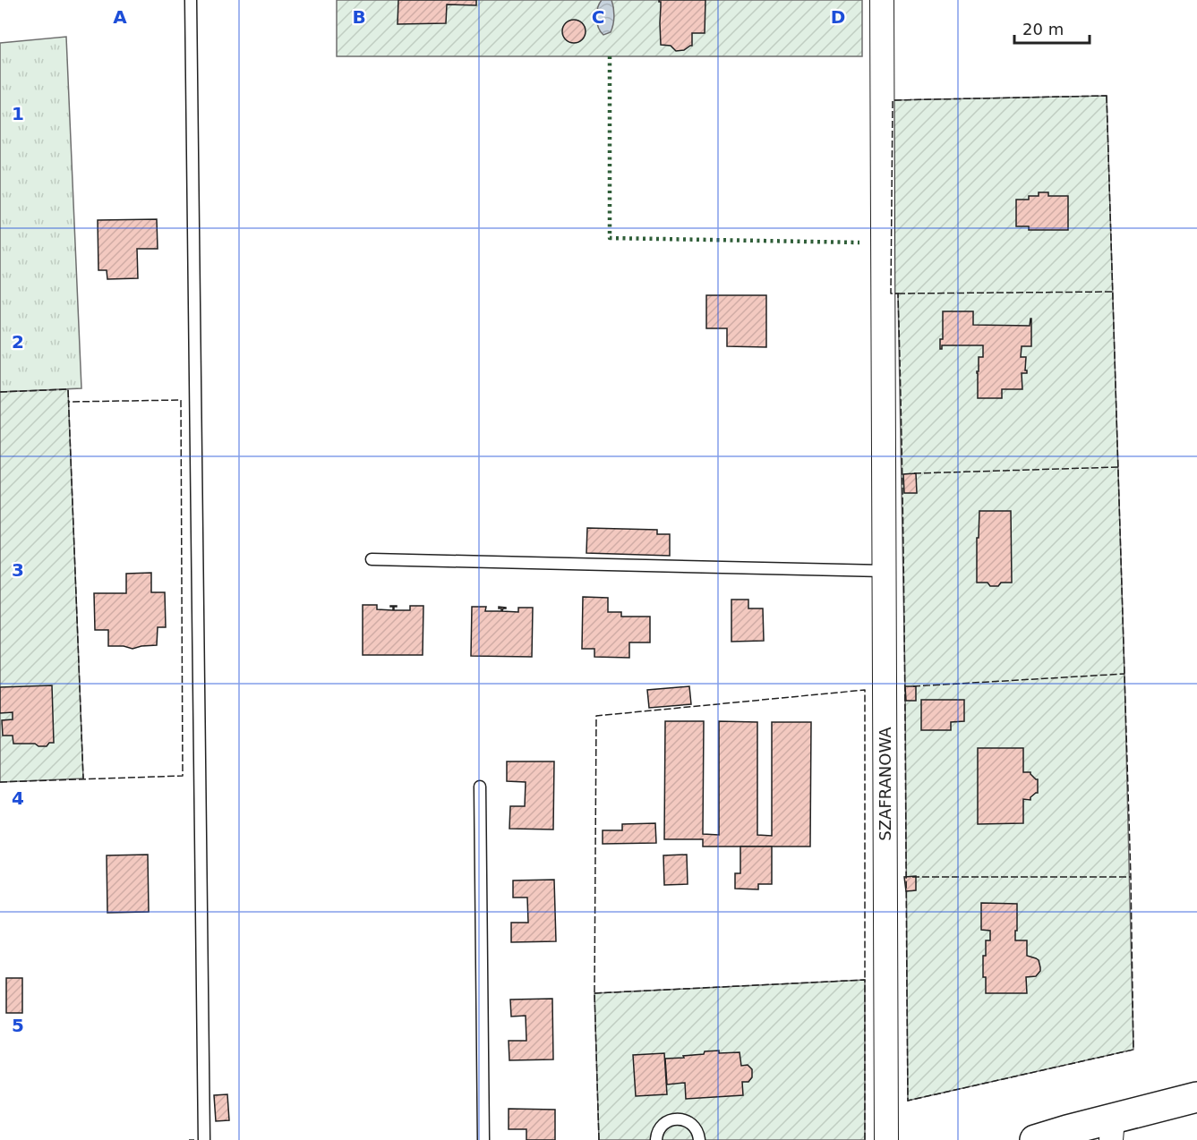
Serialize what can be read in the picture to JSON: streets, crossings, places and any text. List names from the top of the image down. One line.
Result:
{"streets":{"street":["SZAFRANOWA"]},"scale_bar":"20 m","grid":{"columns":["A","B","C","D"],"rows":["1","2","3","4","5"]}}
